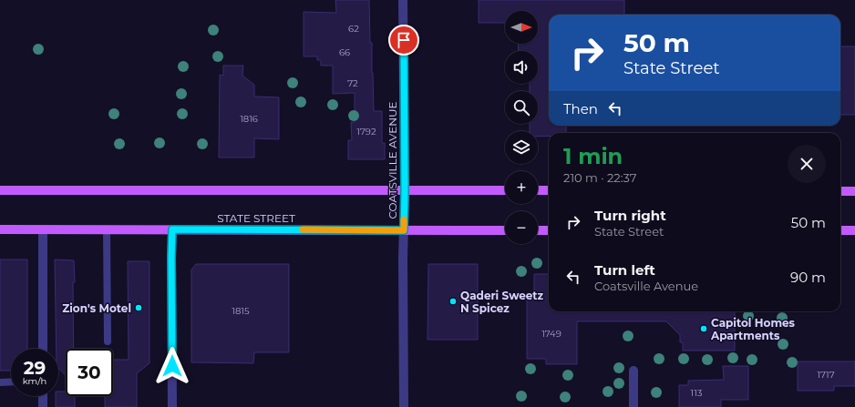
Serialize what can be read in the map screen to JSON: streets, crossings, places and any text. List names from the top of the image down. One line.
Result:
{"streets":{"main road":["STATE STREET"],"street":["COATSVILLE AVENUE"]},"crossings":[["COATSVILLE AVENUE","STATE STREET"]],"places":["Qaderi Sweetz N Spicez","Zion's Motel","Capitol Homes Apartments"],"house_numbers":["62","66","72","1816","1792","1815","1749","1717","113"],"north":"right","page":{"map_buttons":["+","−"],"turn":["50 m","State Street"],"then":"Then","heading":["1 min","210 m · 22:37"],"list":[{"name":"Turn right","note":"State Street","value":"50 m"},{"name":"Turn left","note":"Coatsville Avenue","value":"90 m"}],"speed":"29 km/h","limit":"30"}}
